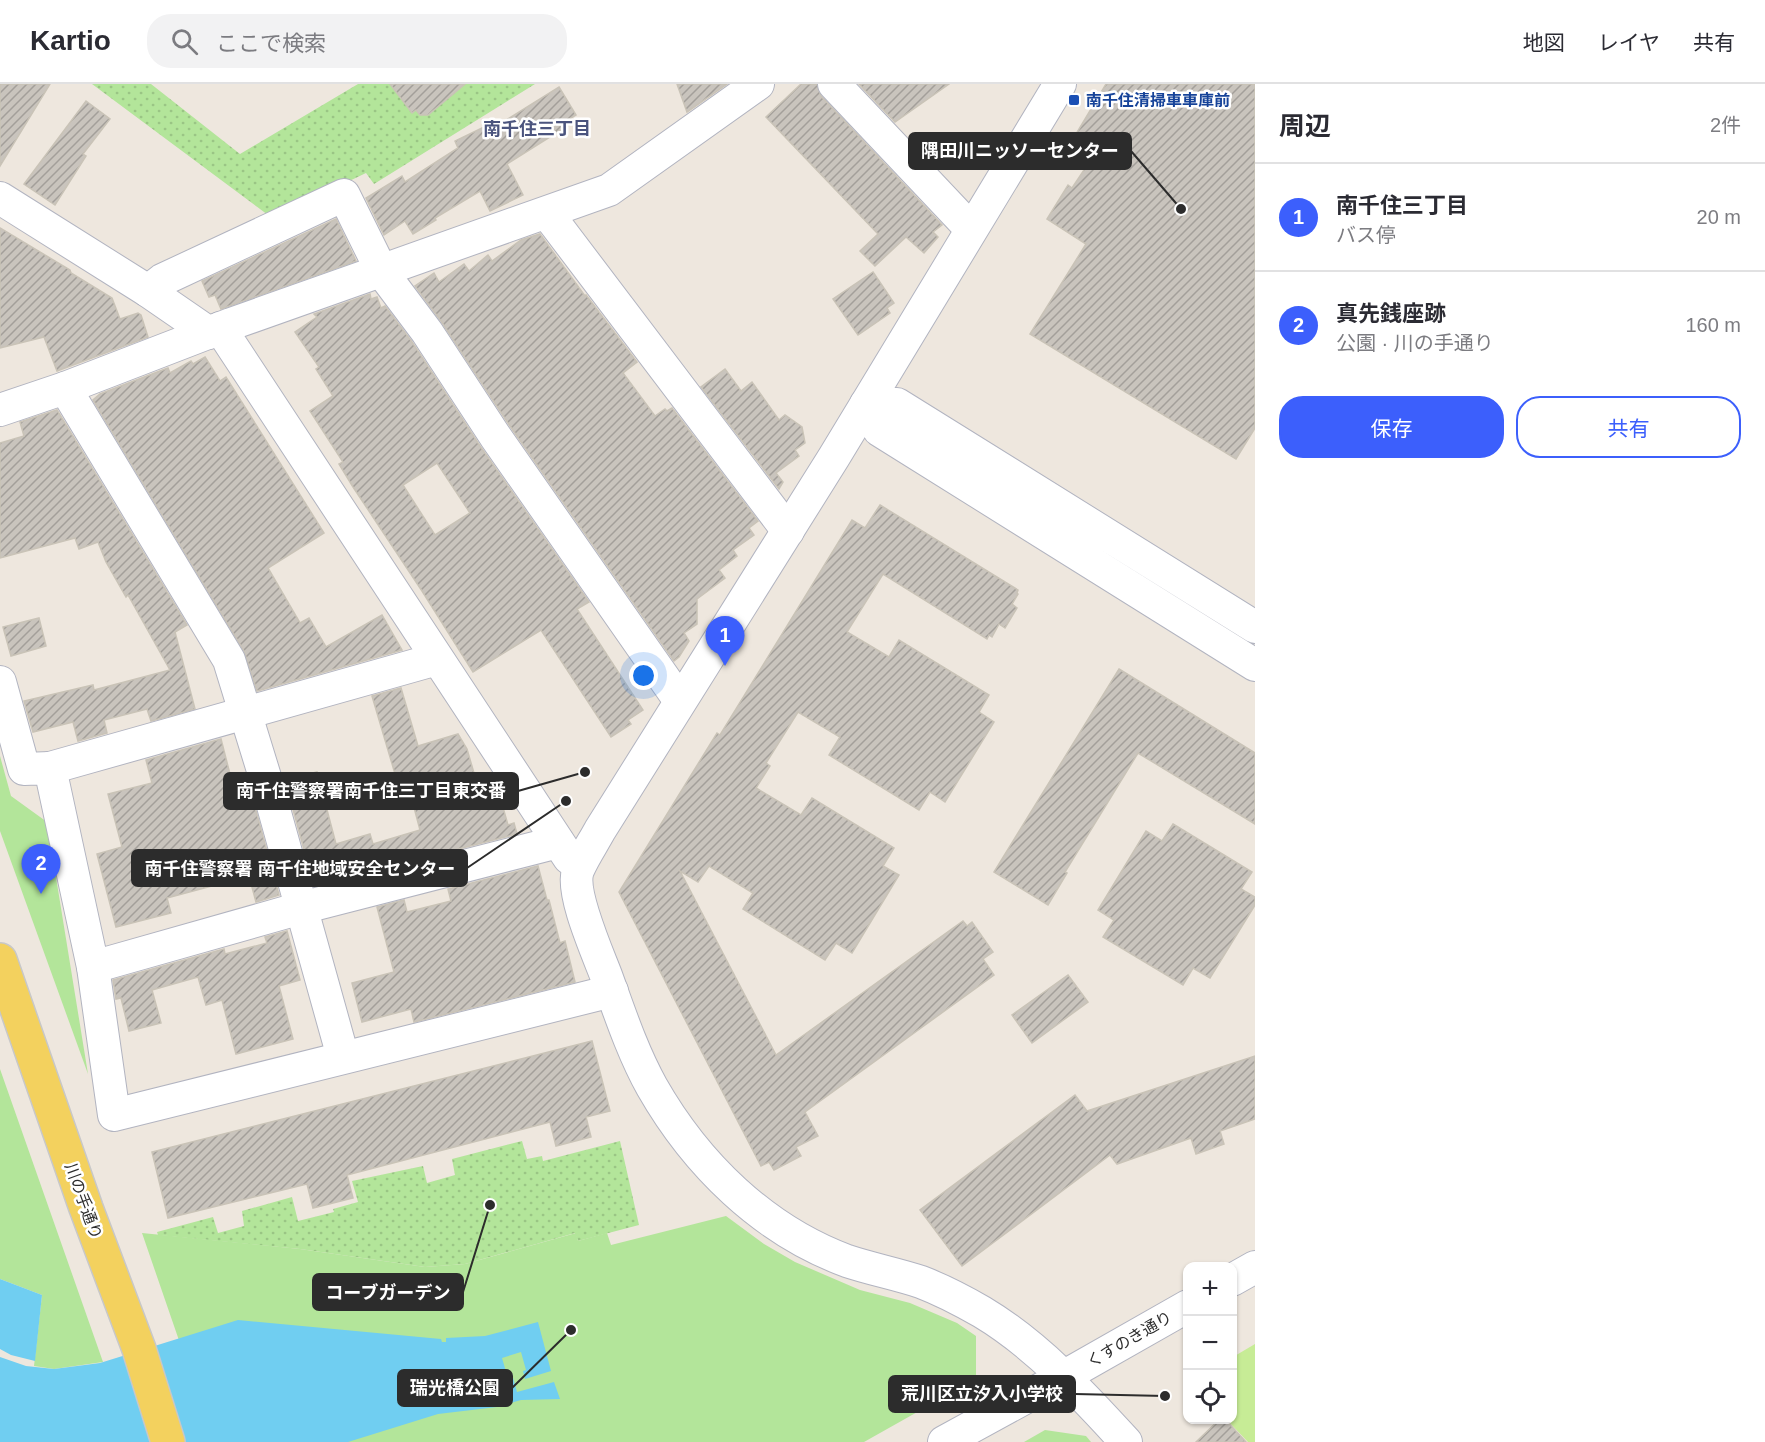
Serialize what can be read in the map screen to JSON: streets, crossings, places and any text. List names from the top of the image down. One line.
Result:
{"streets":{"main road":["川の手通り"],"street":["くすのき通り"]},"districts":["南千住三丁目"],"places":{"transit":["南千住清掃車車庫前"],"other":["隅田川ニッソーセンター","南千住警察署南千住三丁目東交番","南千住警察署 南千住地域安全センター","コーブガーデン","瑞光橋公園","荒川区立汐入小学校"]},"page":{"header":"Kartio","search":"ここで検索","nav":["地図","レイヤ","共有"],"heading":["周辺","2件"],"list":[{"mark":"1","name":"南千住三丁目","note":"バス停","value":"20 m"},{"mark":"2","name":"真先銭座跡","note":"公園 · 川の手通り","value":"160 m"}],"buttons":["保存","共有"],"pins":["1","2"],"map_buttons":["+","−"]}}
